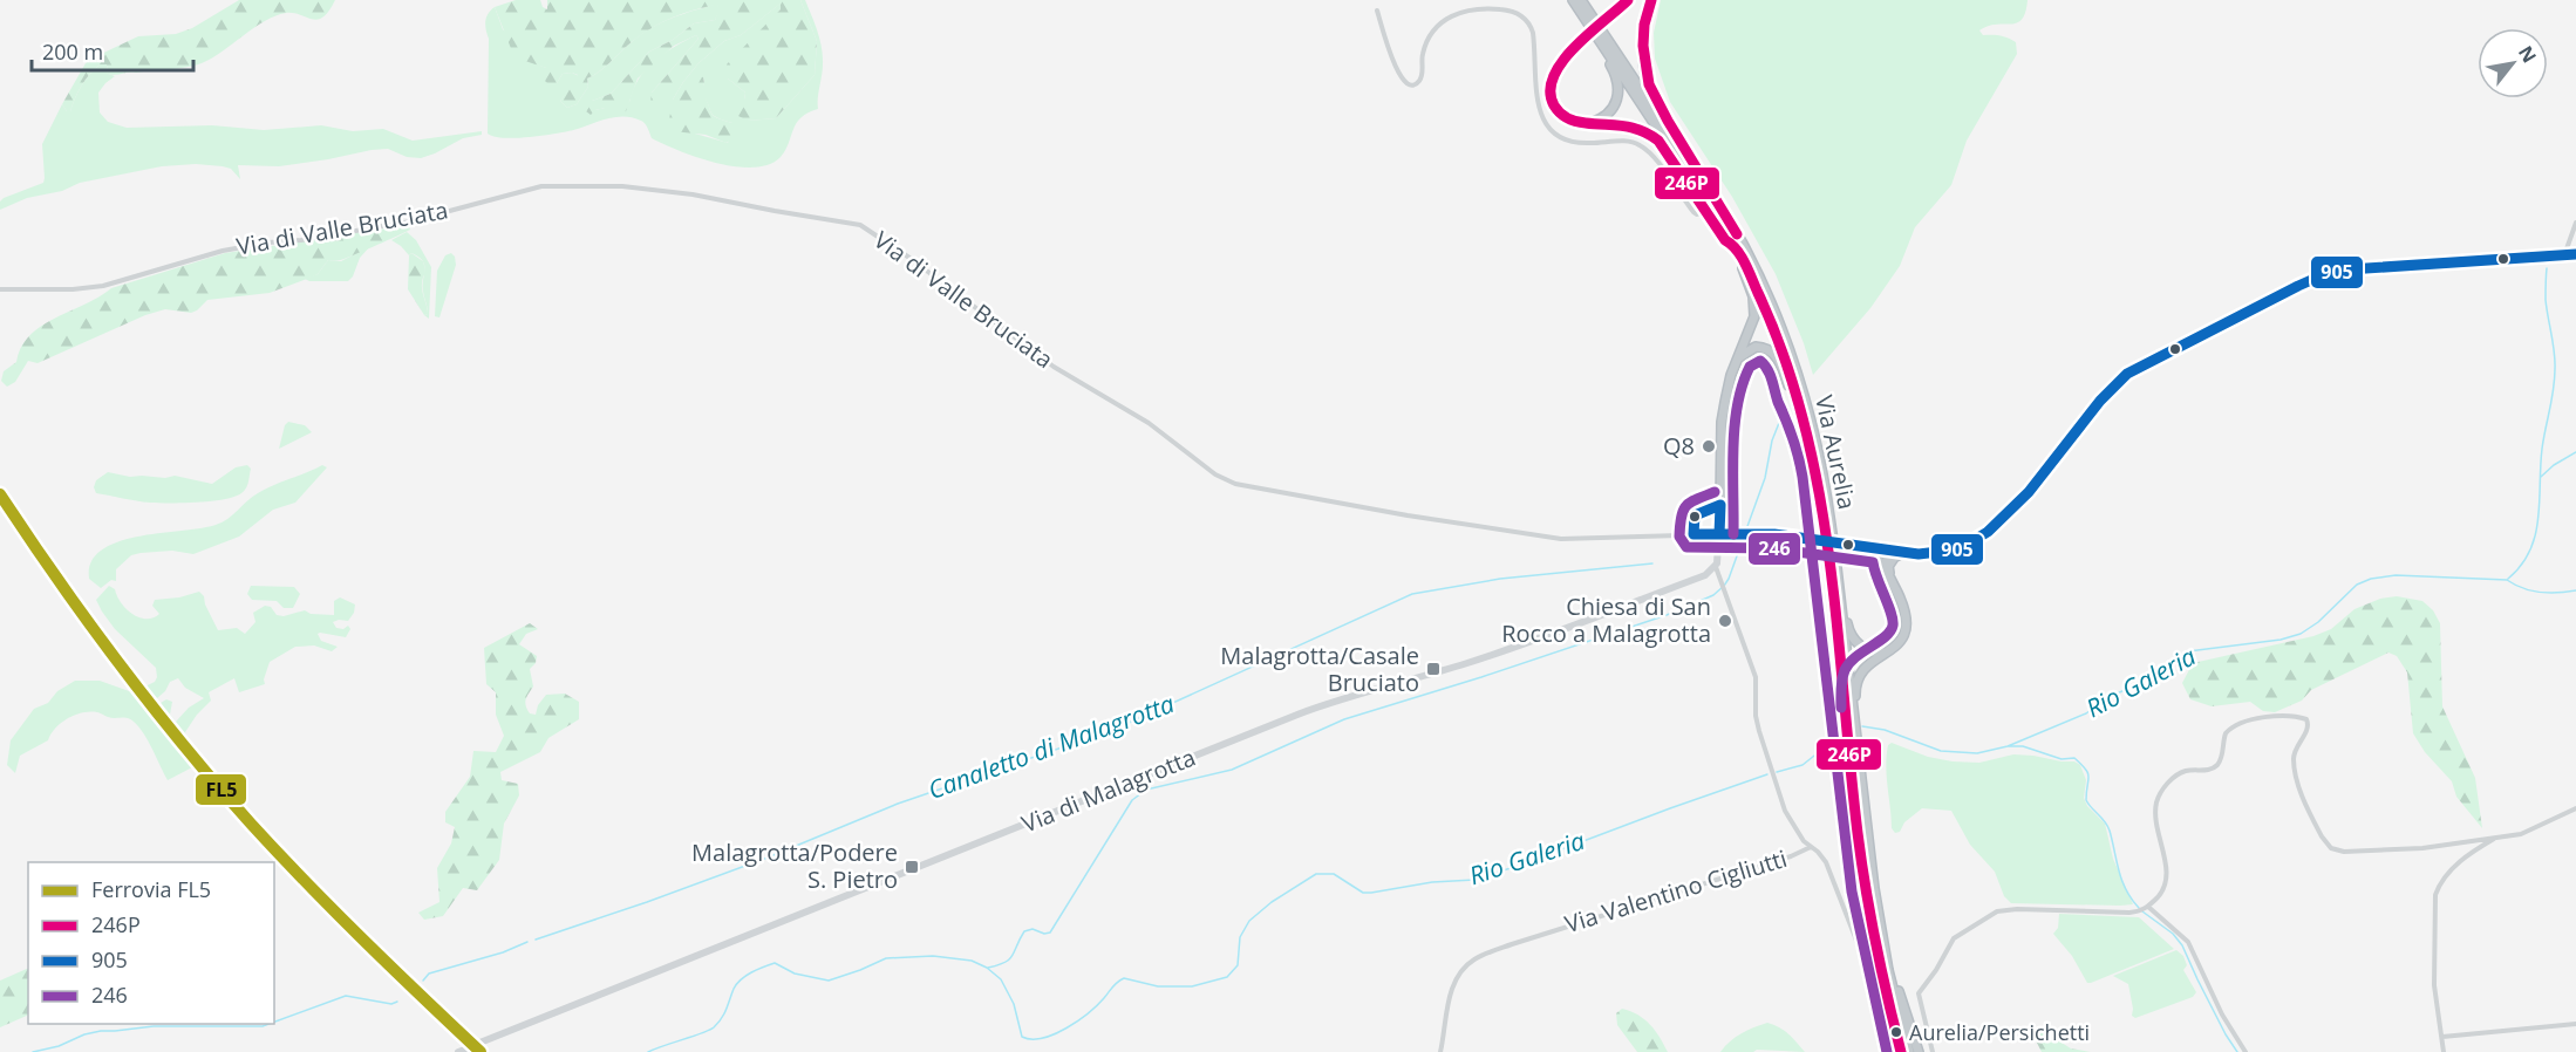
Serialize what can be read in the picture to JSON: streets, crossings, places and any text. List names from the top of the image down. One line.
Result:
{"streets":{"highway":["Via Aurelia"],"main road":["Via di Malagrotta"],"street":["Via di Valle Bruciata","Via Valentino Cigliutti"]},"crossings":[["Via di Malagrotta","Via Valentino Cigliutti"]],"water":["Rio Galeria","Canaletto di Malagrotta"],"places":{"other":["Q8","Chiesa di San Rocco a Malagrotta","Aurelia/Persichetti"],"transit":["Malagrotta/Casale Bruciato","Malagrotta/Podere S. Pietro"]},"lines":["transit line 246P","transit line 905","transit line 246","rail line FL5"],"legend":["Ferrovia FL5","246P","905","246"],"scale_bar":"200 m","north":"top right"}
